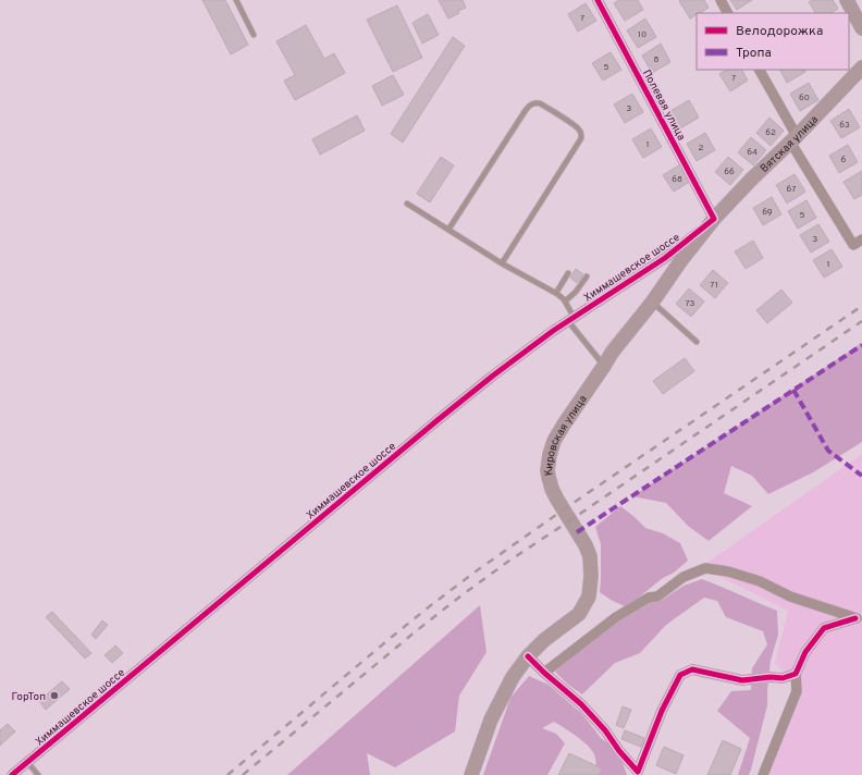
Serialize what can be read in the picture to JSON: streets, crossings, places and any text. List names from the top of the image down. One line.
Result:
{"streets":{"main road":["Вятская улица","Кировская улица"],"street":["Полевая улица","Химмашевское шоссе"]},"crossings":[["Полевая улица","Вятская улица"],["Полевая улица","Химмашевское шоссе"],["Полевая улица","Кировская улица"],["Вятская улица","Химмашевское шоссе"],["Вятская улица","Кировская улица"],["Химмашевское шоссе","Кировская улица"]],"places":["ГорТоп"],"house_numbers":["7","10","8","5","7","60","3","63","62","1","2","64","6","66","68","67","69","5","3","1","71","73"],"legend":["Велодорожка","Тропа"]}
